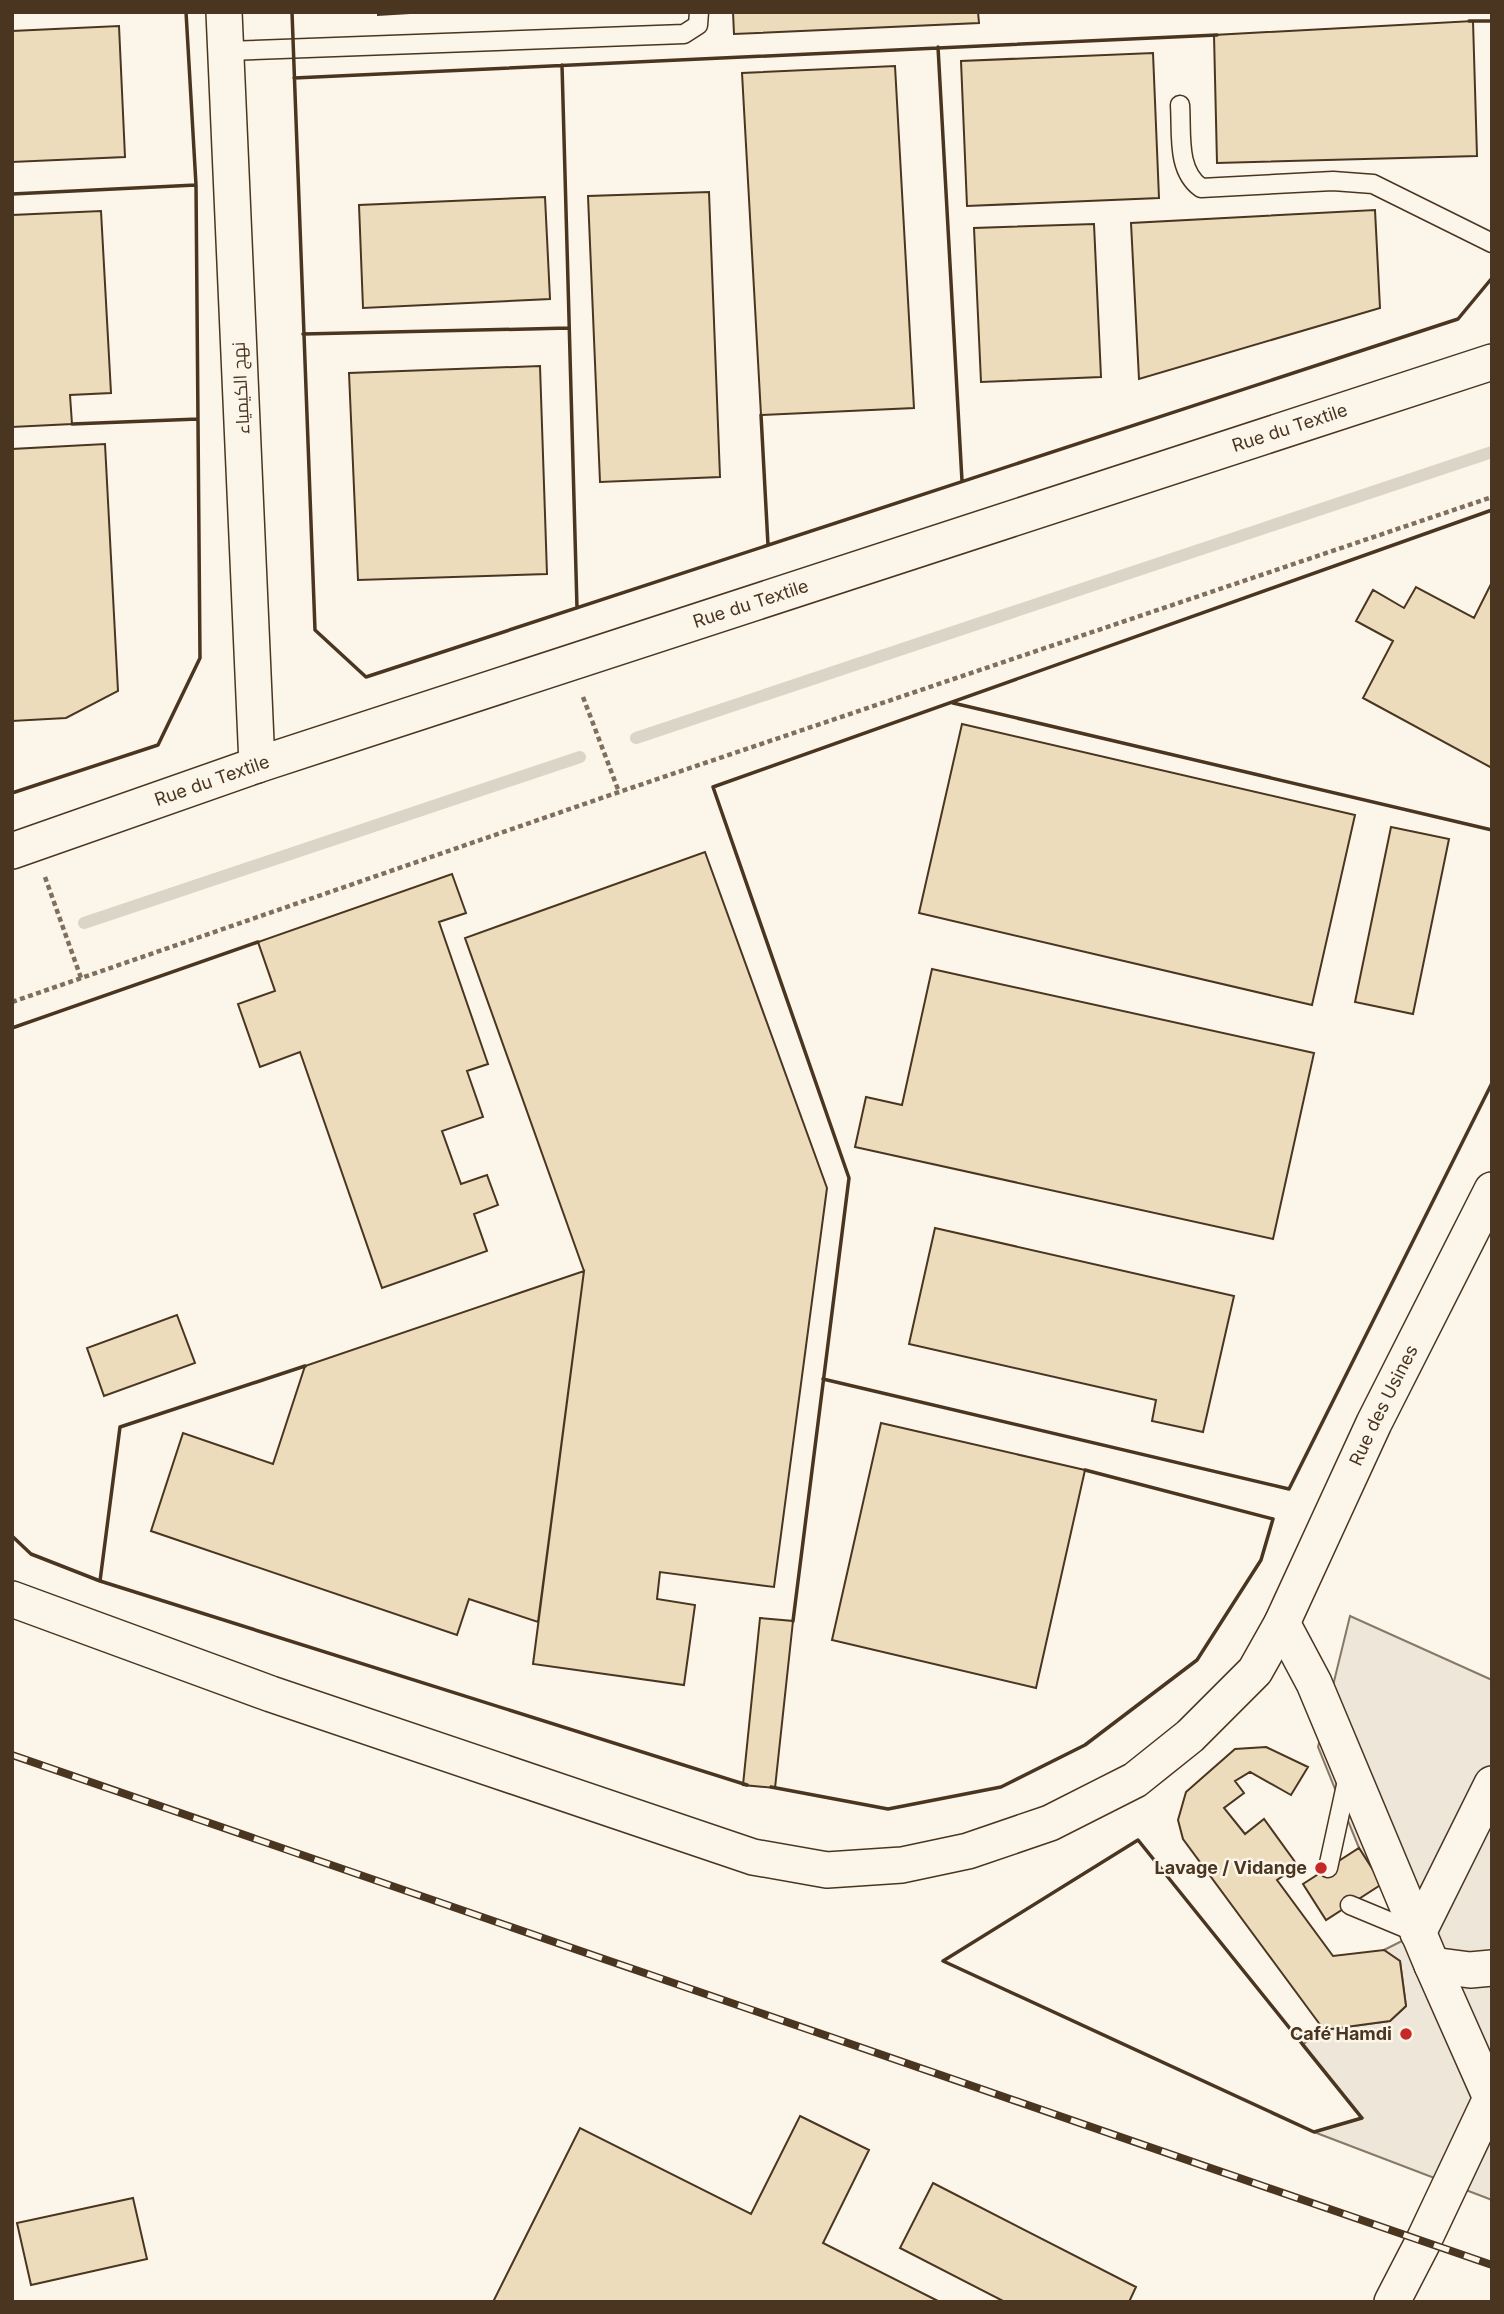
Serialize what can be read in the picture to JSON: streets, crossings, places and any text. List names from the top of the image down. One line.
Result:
{"streets":{"street":["نهج الكيمياء","Rue du Textile","Rue des Usines"]},"crossings":[["نهج الكيمياء","Rue du Textile"]],"places":["Lavage / Vidange","Café Hamdi"]}
